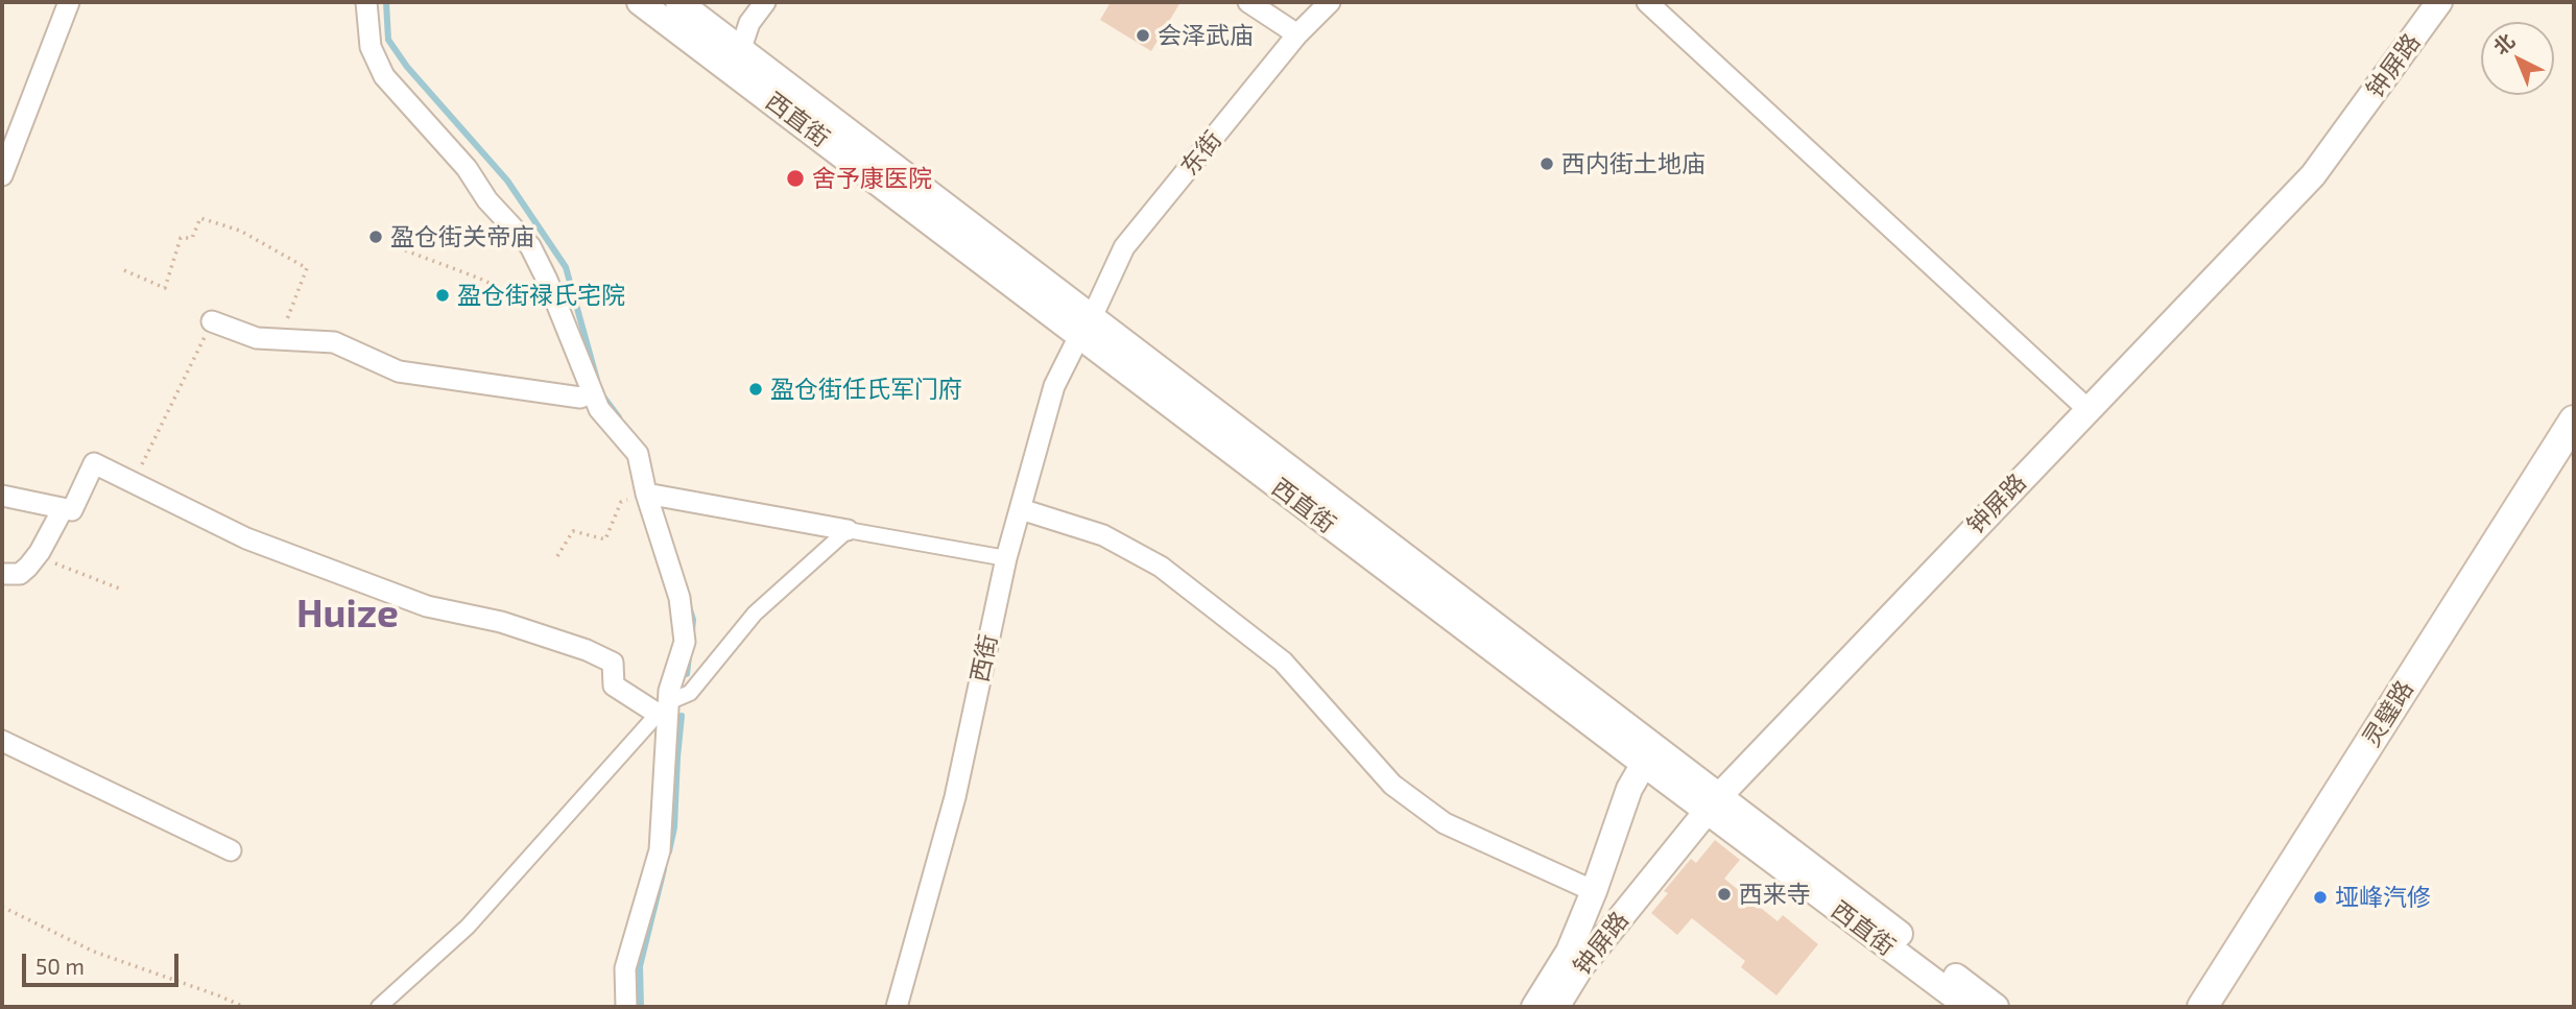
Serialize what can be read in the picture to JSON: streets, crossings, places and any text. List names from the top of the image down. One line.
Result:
{"streets":{"main road":["灵璧路"],"street":["钟屏路","西直街","东街","西街"]},"crossings":[["钟屏路","西直街"],["西直街","东街"],["西直街","西街"],["东街","西街"]],"districts":["Huize"],"places":["会泽武庙","西内街土地庙","舍予康医院","盈仓街关帝庙","盈仓街禄氏宅院","盈仓街任氏军门府","西来寺","垭峰汽修"],"scale_bar":"50 m","north":"top left"}
